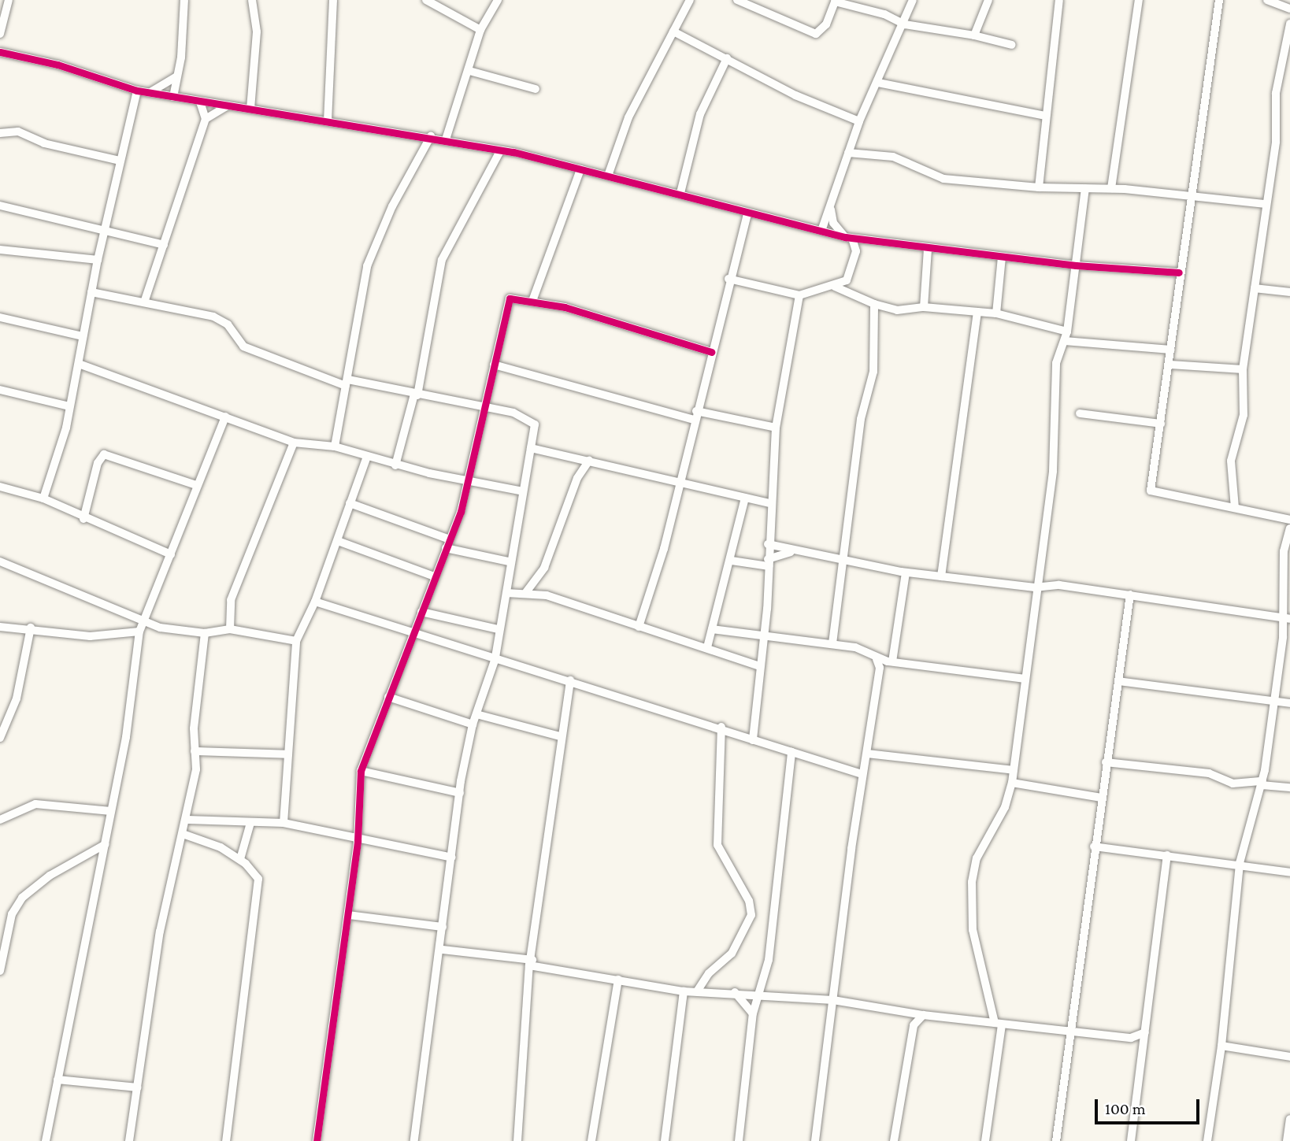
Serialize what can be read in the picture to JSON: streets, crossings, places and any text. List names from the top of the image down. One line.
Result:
{"scale_bar":"100 m"}
